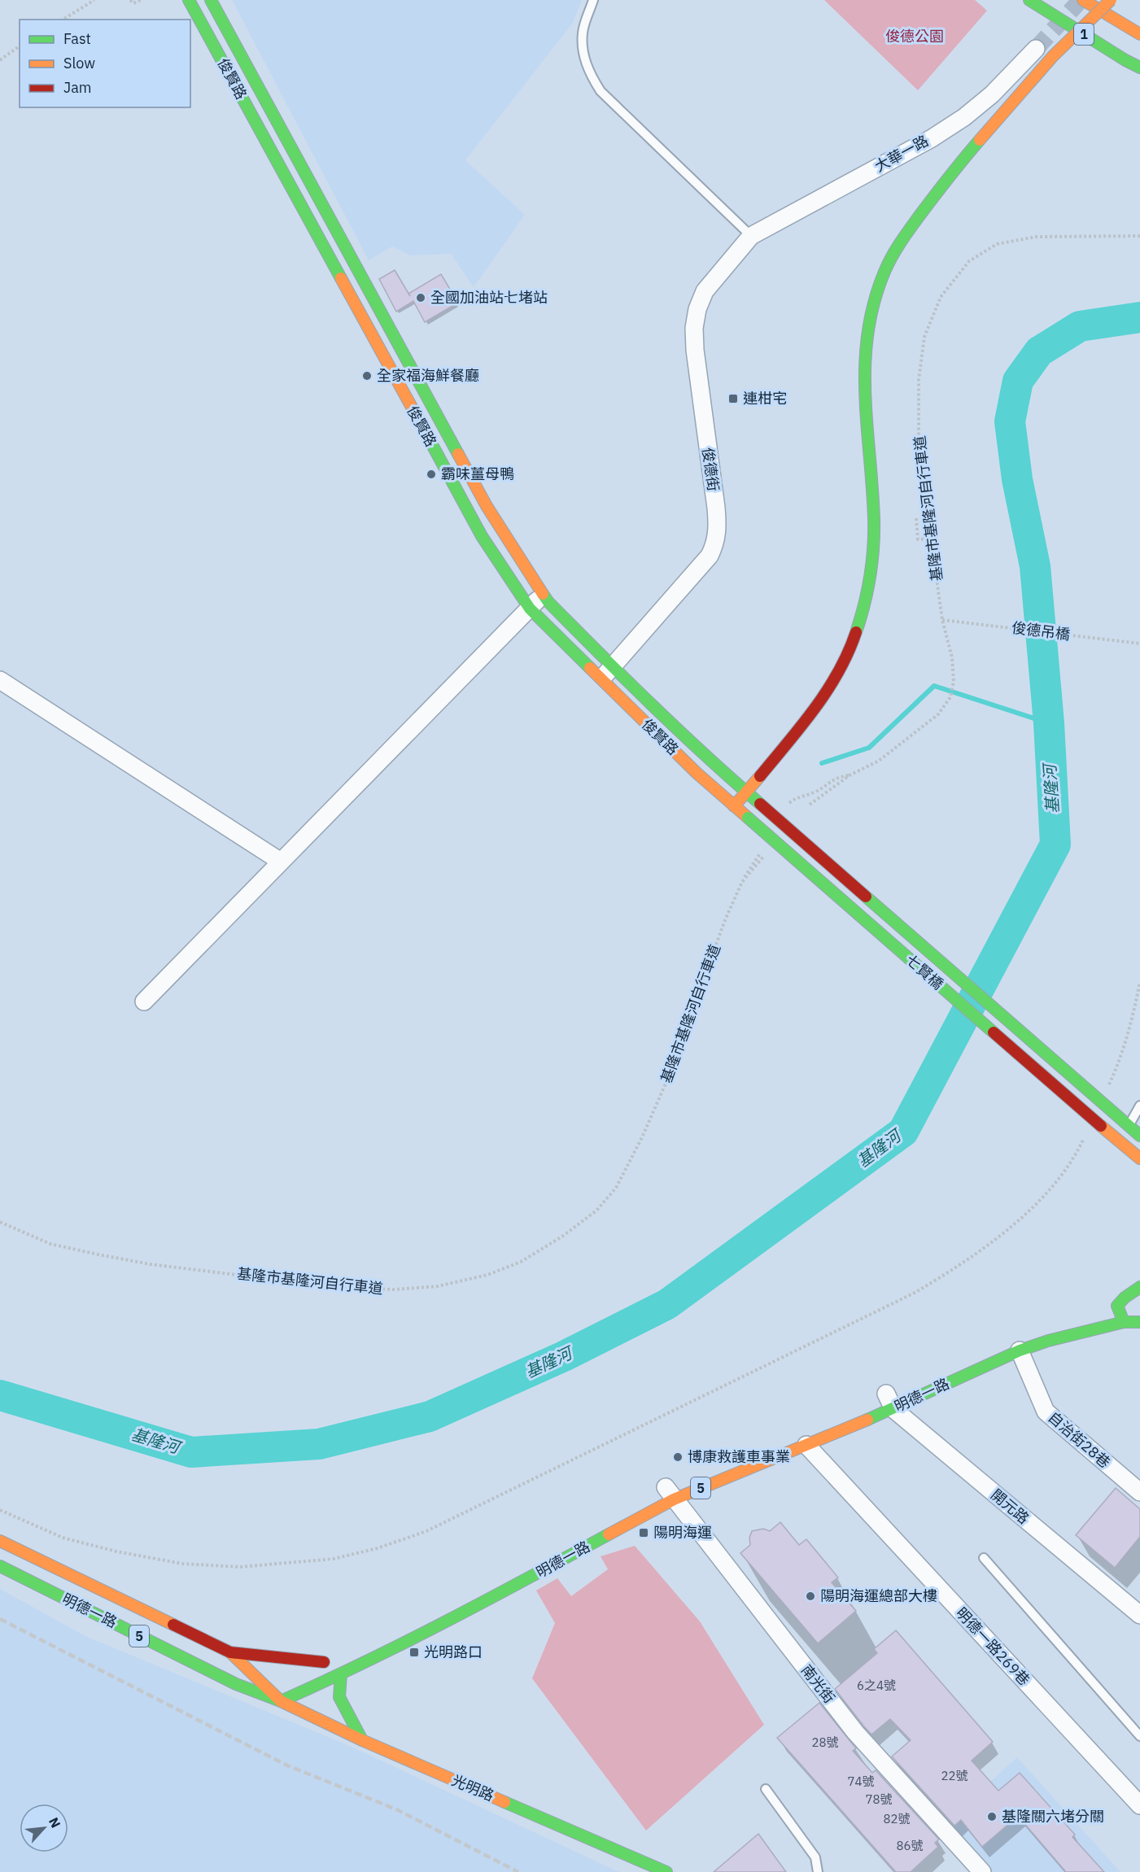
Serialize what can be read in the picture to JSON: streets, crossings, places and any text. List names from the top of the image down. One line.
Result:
{"streets":{"main road":["1","俊賢路","七賢橋","明德一路","5","光明路"],"street":["大華一路","俊德街","自治街28巷","開元路","明德一路269巷","南光街"],"path":["基隆市基隆河自行車道","俊德吊橋"]},"crossings":[["俊賢路","俊德街"],["俊賢路","七賢橋"],["大華一路","俊德街"],["基隆市基隆河自行車道","俊德吊橋"],["基隆市基隆河自行車道","七賢橋"],["明德一路","自治街28巷"],["明德一路","開元路"],["明德一路","明德一路269巷"],["明德一路","南光街"],["明德一路","光明路"]],"water":["基隆河"],"parks":["俊德公園"],"places":{"other":["全國加油站七堵站","全家福海鮮餐廳","霸味薑母鴨","博康救護車事業","陽明海運總部大樓","基隆關六堵分關"],"transit":["連柑宅","陽明海運","光明路口"]},"house_numbers":["6之4號","28號","22號","74號","78號","82號","86號"],"legend":["Fast","Slow","Jam"],"north":"top right"}
